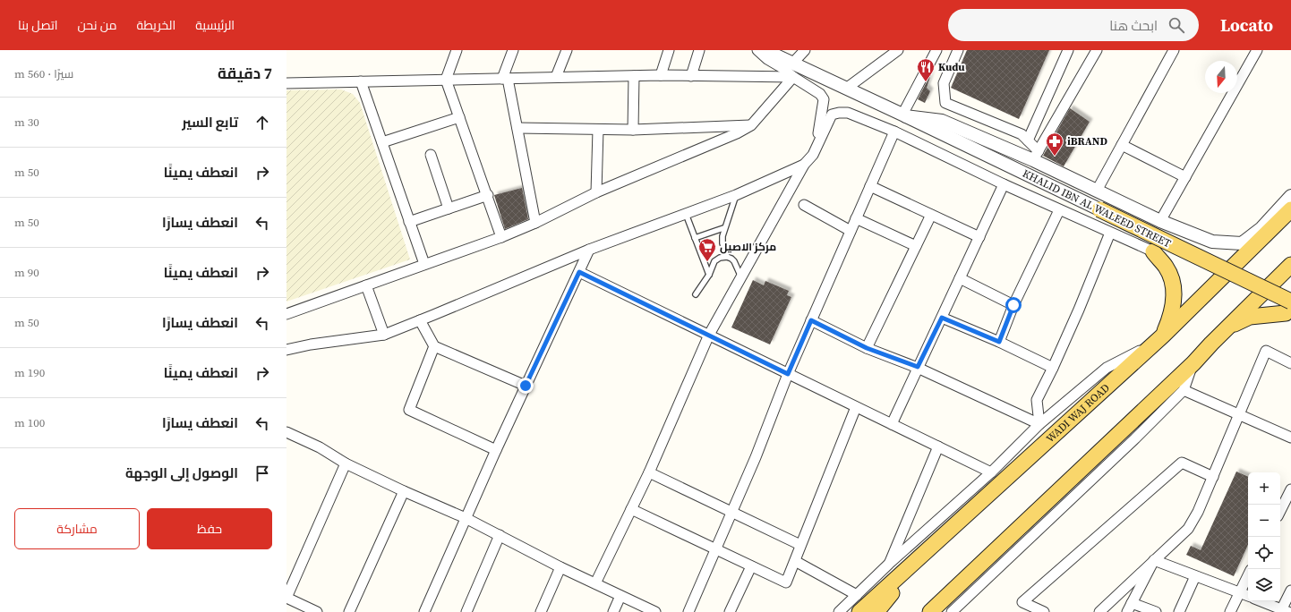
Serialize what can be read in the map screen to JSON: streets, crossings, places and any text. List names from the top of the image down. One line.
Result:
{"streets":{"main road":["KHALID IBN AL WALEED STREET","WADI WAJ ROAD"]},"places":{"restaurant":["Kudu"],"pharmacy":["iBRAND"],"supermarket":["مركز الاصيل"]},"north":"bottom","page":{"header":"Locato","search":"ابحث هنا","nav":["الرئيسية","الخريطة","من نحن","اتصل بنا"],"heading":["7 دقيقة","سيرًا · 560 m"],"list":[["تابع السير","30 m"],["انعطف يمينًا","50 m"],["انعطف يسارًا","50 m"],["انعطف يمينًا","90 m"],["انعطف يسارًا","50 m"],["انعطف يمينًا","190 m"],["انعطف يسارًا","100 m"],"الوصول إلى الوجهة"],"map_buttons":["+","−"],"buttons":["حفظ","مشاركة"]}}
